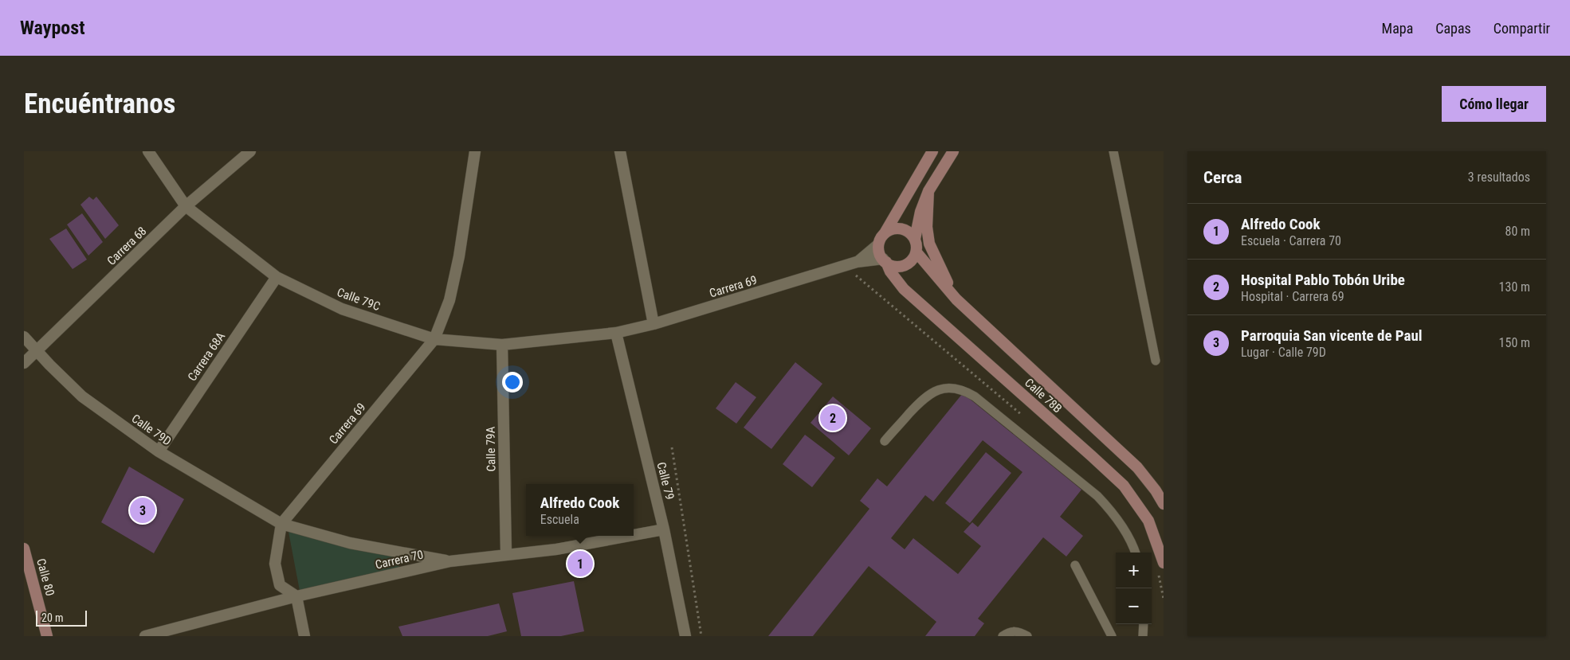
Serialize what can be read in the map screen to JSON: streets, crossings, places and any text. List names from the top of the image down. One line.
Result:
{"streets":{"main road":["Calle 78B","Calle 80"],"street":["Carrera 68","Carrera 69","Calle 79C","Carrera 68A","Calle 79D","Calle 79A","Calle 79","Carrera 70"]},"crossings":[["Carrera 68","Calle 79C"],["Carrera 68","Calle 79D"],["Carrera 69","Calle 79C"],["Carrera 69","Calle 78B"],["Carrera 69","Calle 79D"],["Carrera 69","Calle 79"],["Calle 79C","Carrera 68A"],["Calle 79C","Calle 79A"],["Calle 79C","Calle 79"],["Carrera 68A","Calle 79D"],["Calle 79D","Carrera 70"],["Calle 79A","Carrera 70"],["Calle 79","Carrera 70"]],"scale_bar":"20 m","page":{"header":"Waypost","nav":["Mapa","Capas","Compartir"],"buttons":"Cómo llegar","title":"Encuéntranos","heading":["Cerca","3 resultados"],"list":[{"mark":"1","name":"Alfredo Cook","note":"Escuela · Carrera 70","value":"80 m"},{"mark":"2","name":"Hospital Pablo Tobón Uribe","note":"Hospital · Carrera 69","value":"130 m"},{"mark":"3","name":"Parroquia San vicente de Paul","note":"Lugar · Calle 79D","value":"150 m"}],"pins":["2","3","1"],"popup":["Alfredo Cook","Escuela"],"map_buttons":["+","−"],"scale":"20 m"}}
